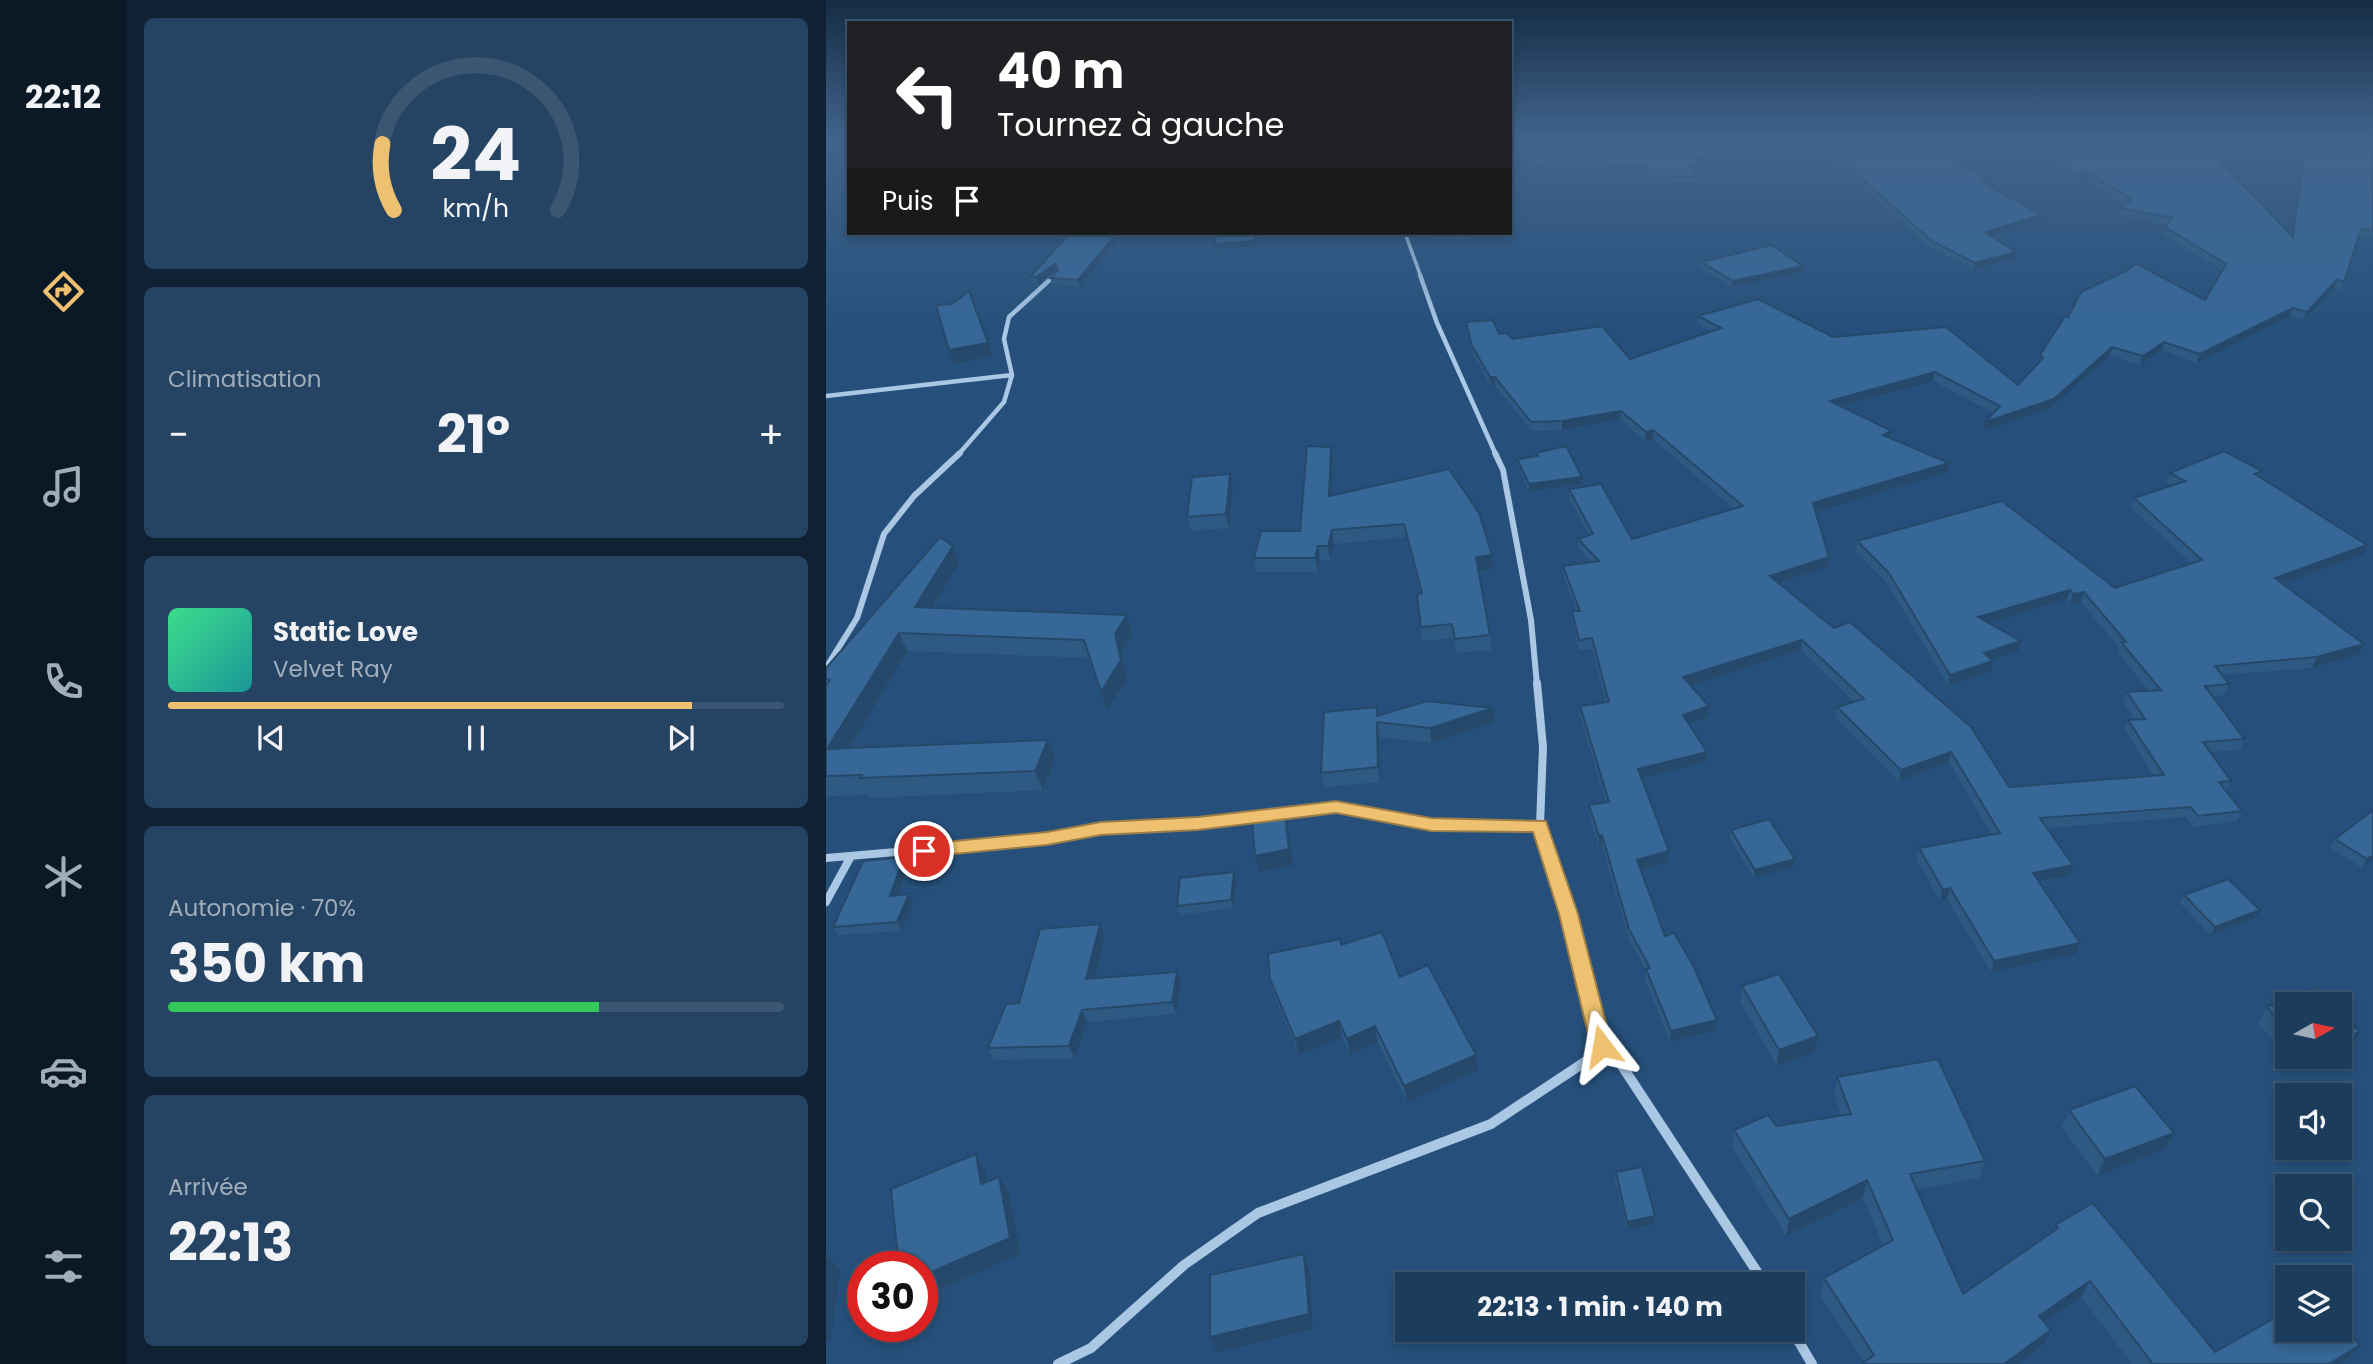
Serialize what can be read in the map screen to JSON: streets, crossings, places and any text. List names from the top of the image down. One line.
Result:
{"north":"right","page":{"tabs":"22:12","turn":["40 m","Tournez à gauche"],"then":"Puis","tile":["Climatisation",["Autonomie · 70%","350 km"],["Arrivée","22:13"]],"heat":["−","21°","+"],"song":["Static Love","Velvet Ray"],"limit":"30","trip":"22:13 · 1 min · 140 m","gauge":["24","km/h"]}}
